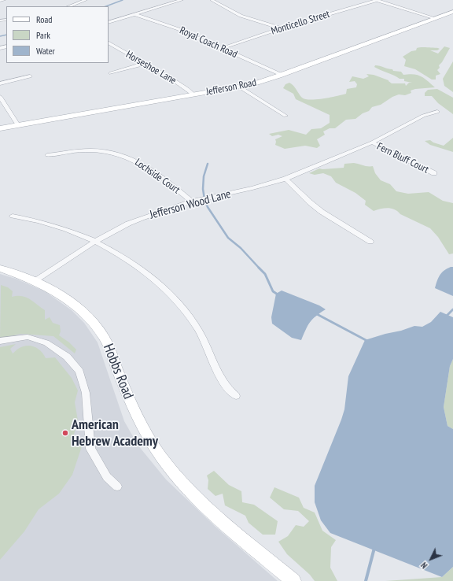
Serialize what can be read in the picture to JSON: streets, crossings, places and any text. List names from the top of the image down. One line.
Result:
{"streets":{"street":["Monticello Street","Royal Coach Road","Horseshoe Lane","Jefferson Road","Fern Bluff Court","Lochside Court","Jefferson Wood Lane","Hobbs Road"]},"crossings":[["Monticello Street","Royal Coach Road"],["Royal Coach Road","Jefferson Road"],["Horseshoe Lane","Jefferson Road"],["Fern Bluff Court","Jefferson Wood Lane"],["Lochside Court","Jefferson Wood Lane"],["Jefferson Wood Lane","Hobbs Road"]],"places":["American Hebrew Academy"],"legend":["Road","Park","Water"],"north":"bottom left"}
